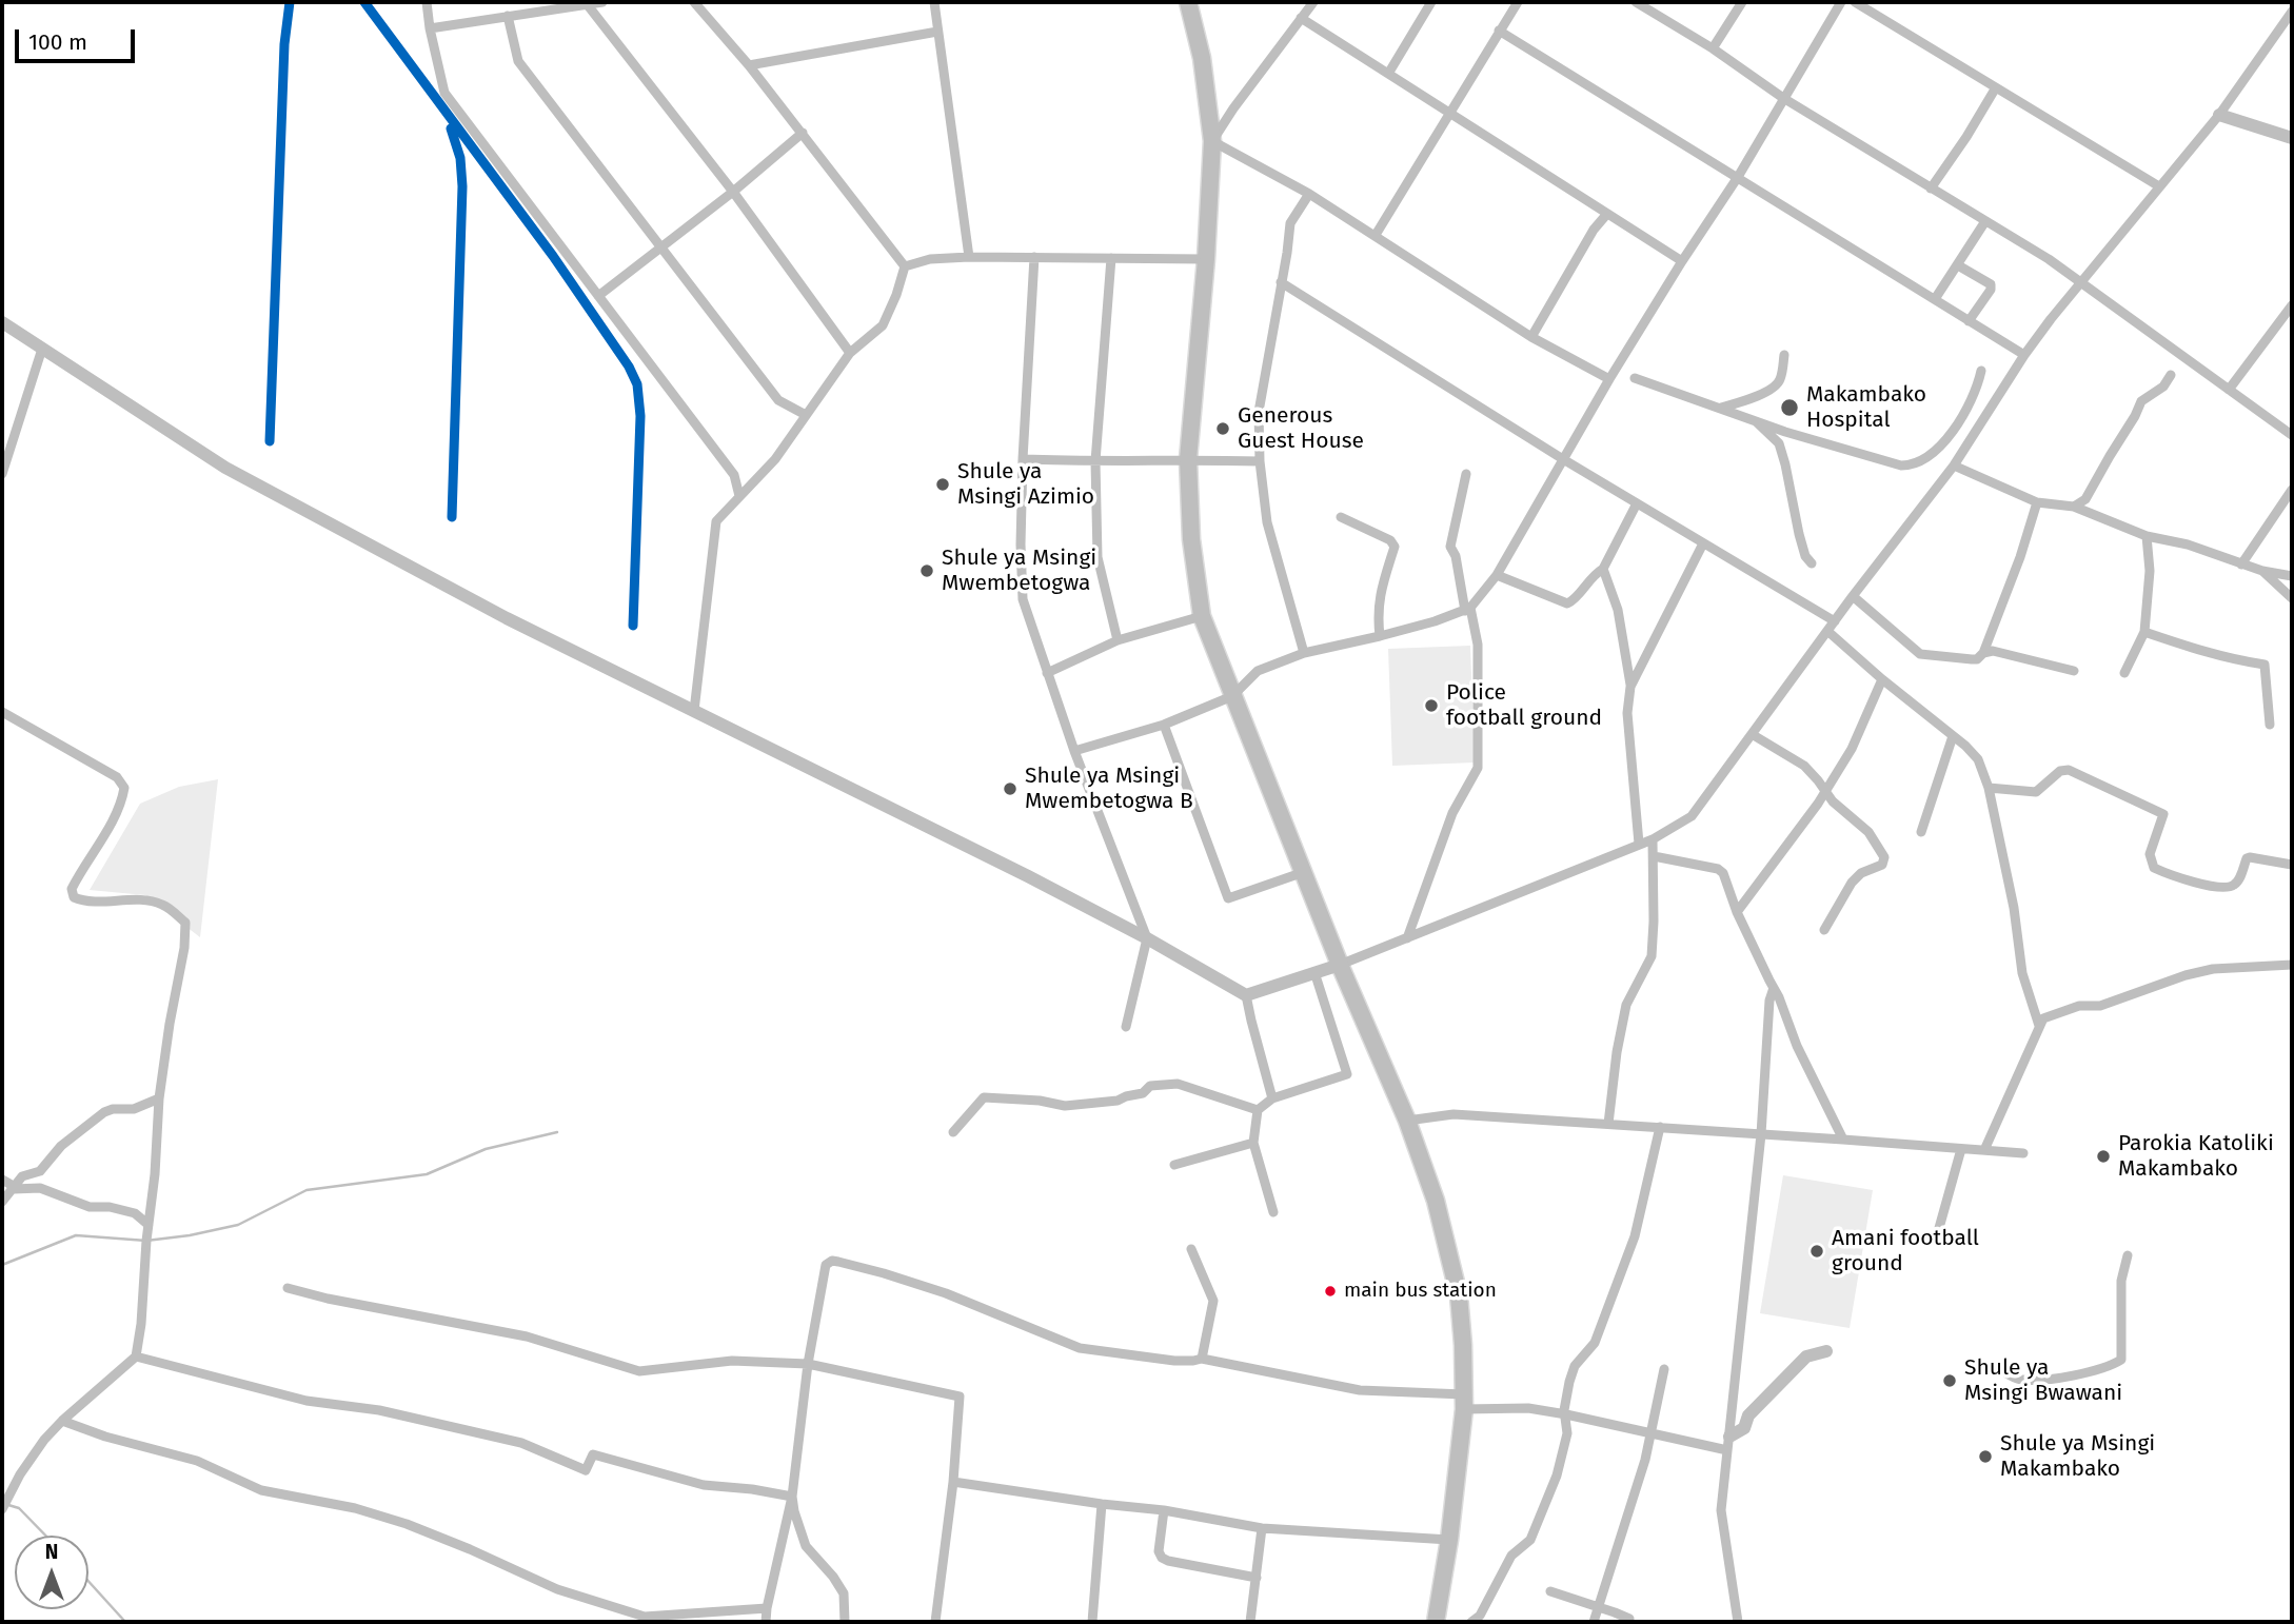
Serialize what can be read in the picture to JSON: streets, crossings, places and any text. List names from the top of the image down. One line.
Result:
{"places":["Makambako Hospital","Generous Guest House","Shule ya Msingi Azimio","Shule ya Msingi Mwembetogwa","Police football ground","Shule ya Msingi Mwembetogwa B","Parokia Katoliki Makambako","Amani football ground","main bus station","Shule ya Msingi Bwawani","Shule ya Msingi Makambako"],"scale_bar":"100 m","north":"top"}
